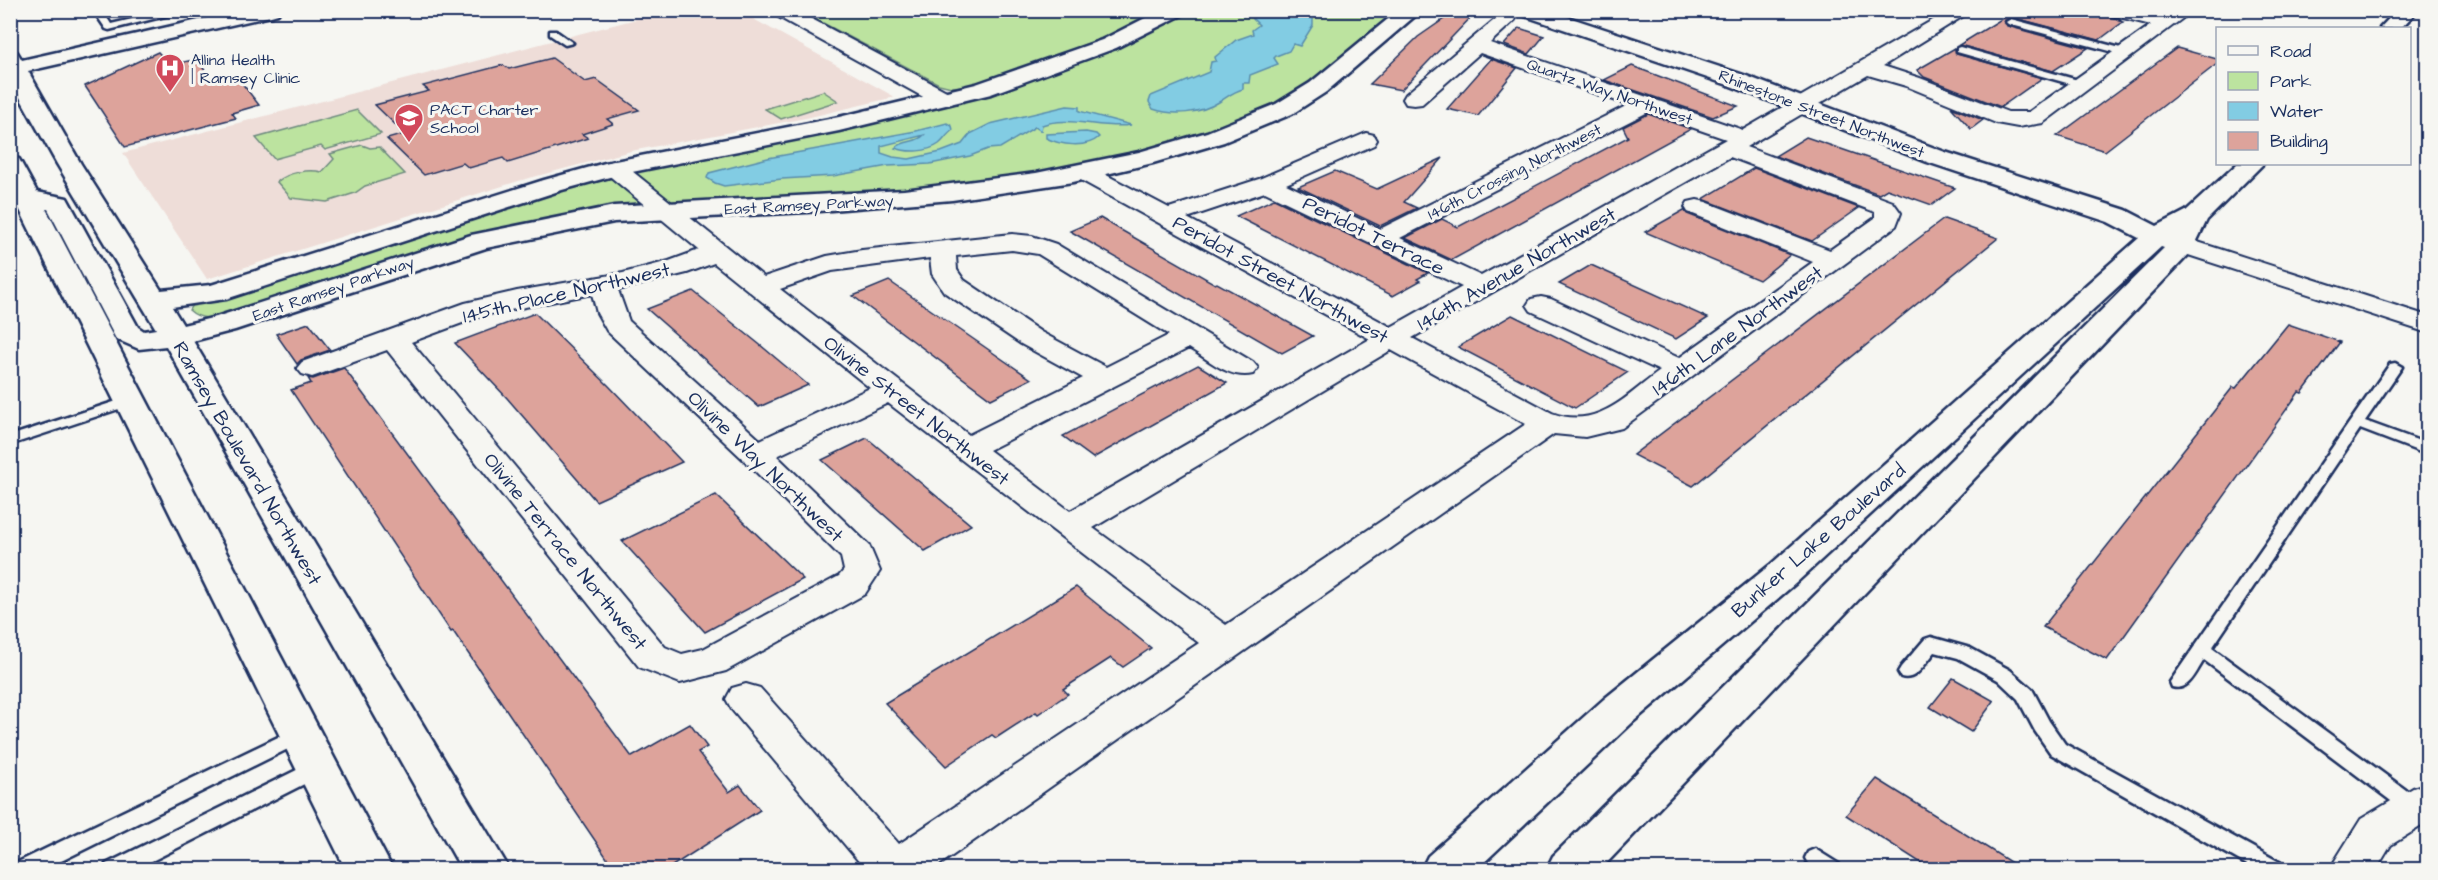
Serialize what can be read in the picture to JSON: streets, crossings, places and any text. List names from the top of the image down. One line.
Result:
{"streets":{"street":["Quartz Way Northwest","Rhinestone Street Northwest","146th Crossing Northwest","East Ramsey Parkway","Peridot Terrace","146th Avenue Northwest","Peridot Street Northwest","145th Place Northwest","146th Lane Northwest","Olivine Street Northwest","Ramsey Boulevard Northwest","Olivine Way Northwest","Bunker Lake Boulevard","Olivine Terrace Northwest"]},"crossings":[["Quartz Way Northwest","146th Crossing Northwest"],["Quartz Way Northwest","146th Avenue Northwest"],["Quartz Way Northwest","146th Lane Northwest"],["Rhinestone Street Northwest","146th Avenue Northwest"],["Rhinestone Street Northwest","Bunker Lake Boulevard"],["146th Crossing Northwest","Peridot Terrace"],["East Ramsey Parkway","Peridot Street Northwest"],["East Ramsey Parkway","Olivine Street Northwest"],["East Ramsey Parkway","Ramsey Boulevard Northwest"],["Peridot Terrace","146th Avenue Northwest"],["146th Avenue Northwest","Peridot Street Northwest"],["146th Avenue Northwest","Olivine Street Northwest"],["Peridot Street Northwest","146th Lane Northwest"],["145th Place Northwest","Olivine Street Northwest"],["145th Place Northwest","Olivine Way Northwest"],["145th Place Northwest","Olivine Terrace Northwest"],["Olivine Way Northwest","Olivine Terrace Northwest"]],"places":{"hospital":["Allina Health | Ramsey Clinic"],"school or university":["PACT Charter School"]},"legend":["Road","Park","Water","Building"]}
